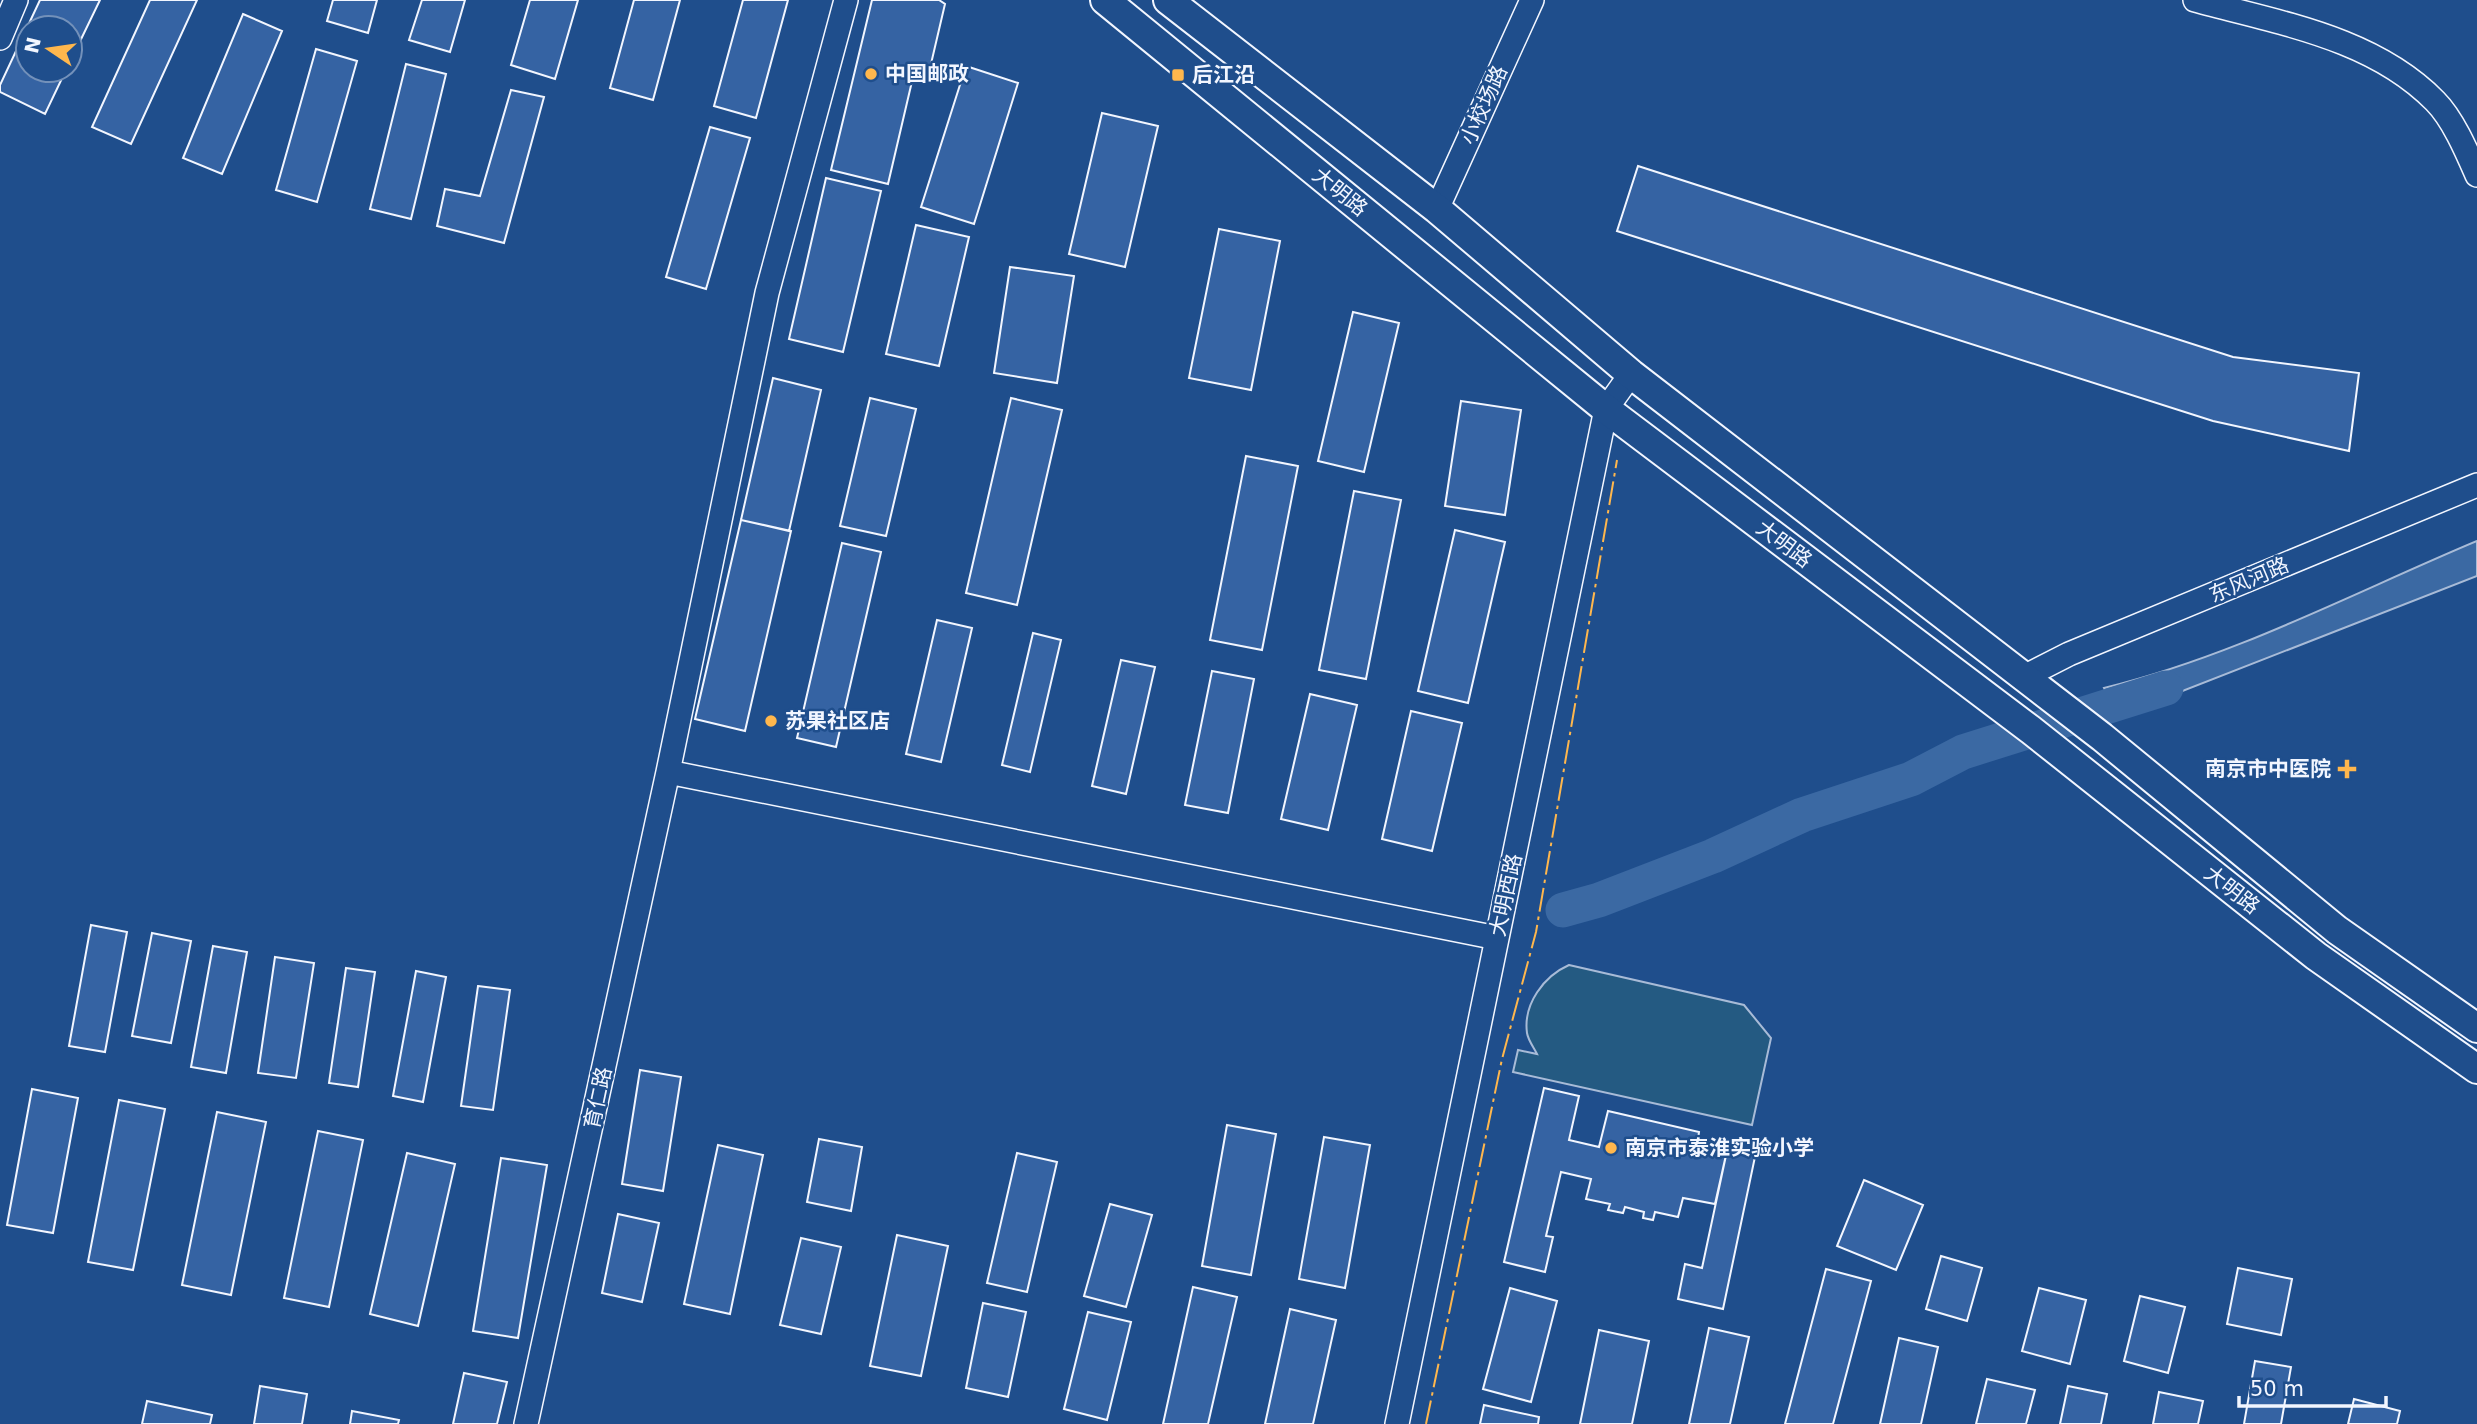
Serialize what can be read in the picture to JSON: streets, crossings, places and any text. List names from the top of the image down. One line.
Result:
{"streets":{"main road":["大明路"],"street":["小校场路","东风河路","大明西路","育仁路"]},"crossings":[["大明路","大明西路"]],"places":{"other":["中国邮政","苏果社区店","南京市泰淮实验小学"],"transit":["后江沿"],"health":["南京市中医院"]},"scale_bar":"50 m","north":"left"}
